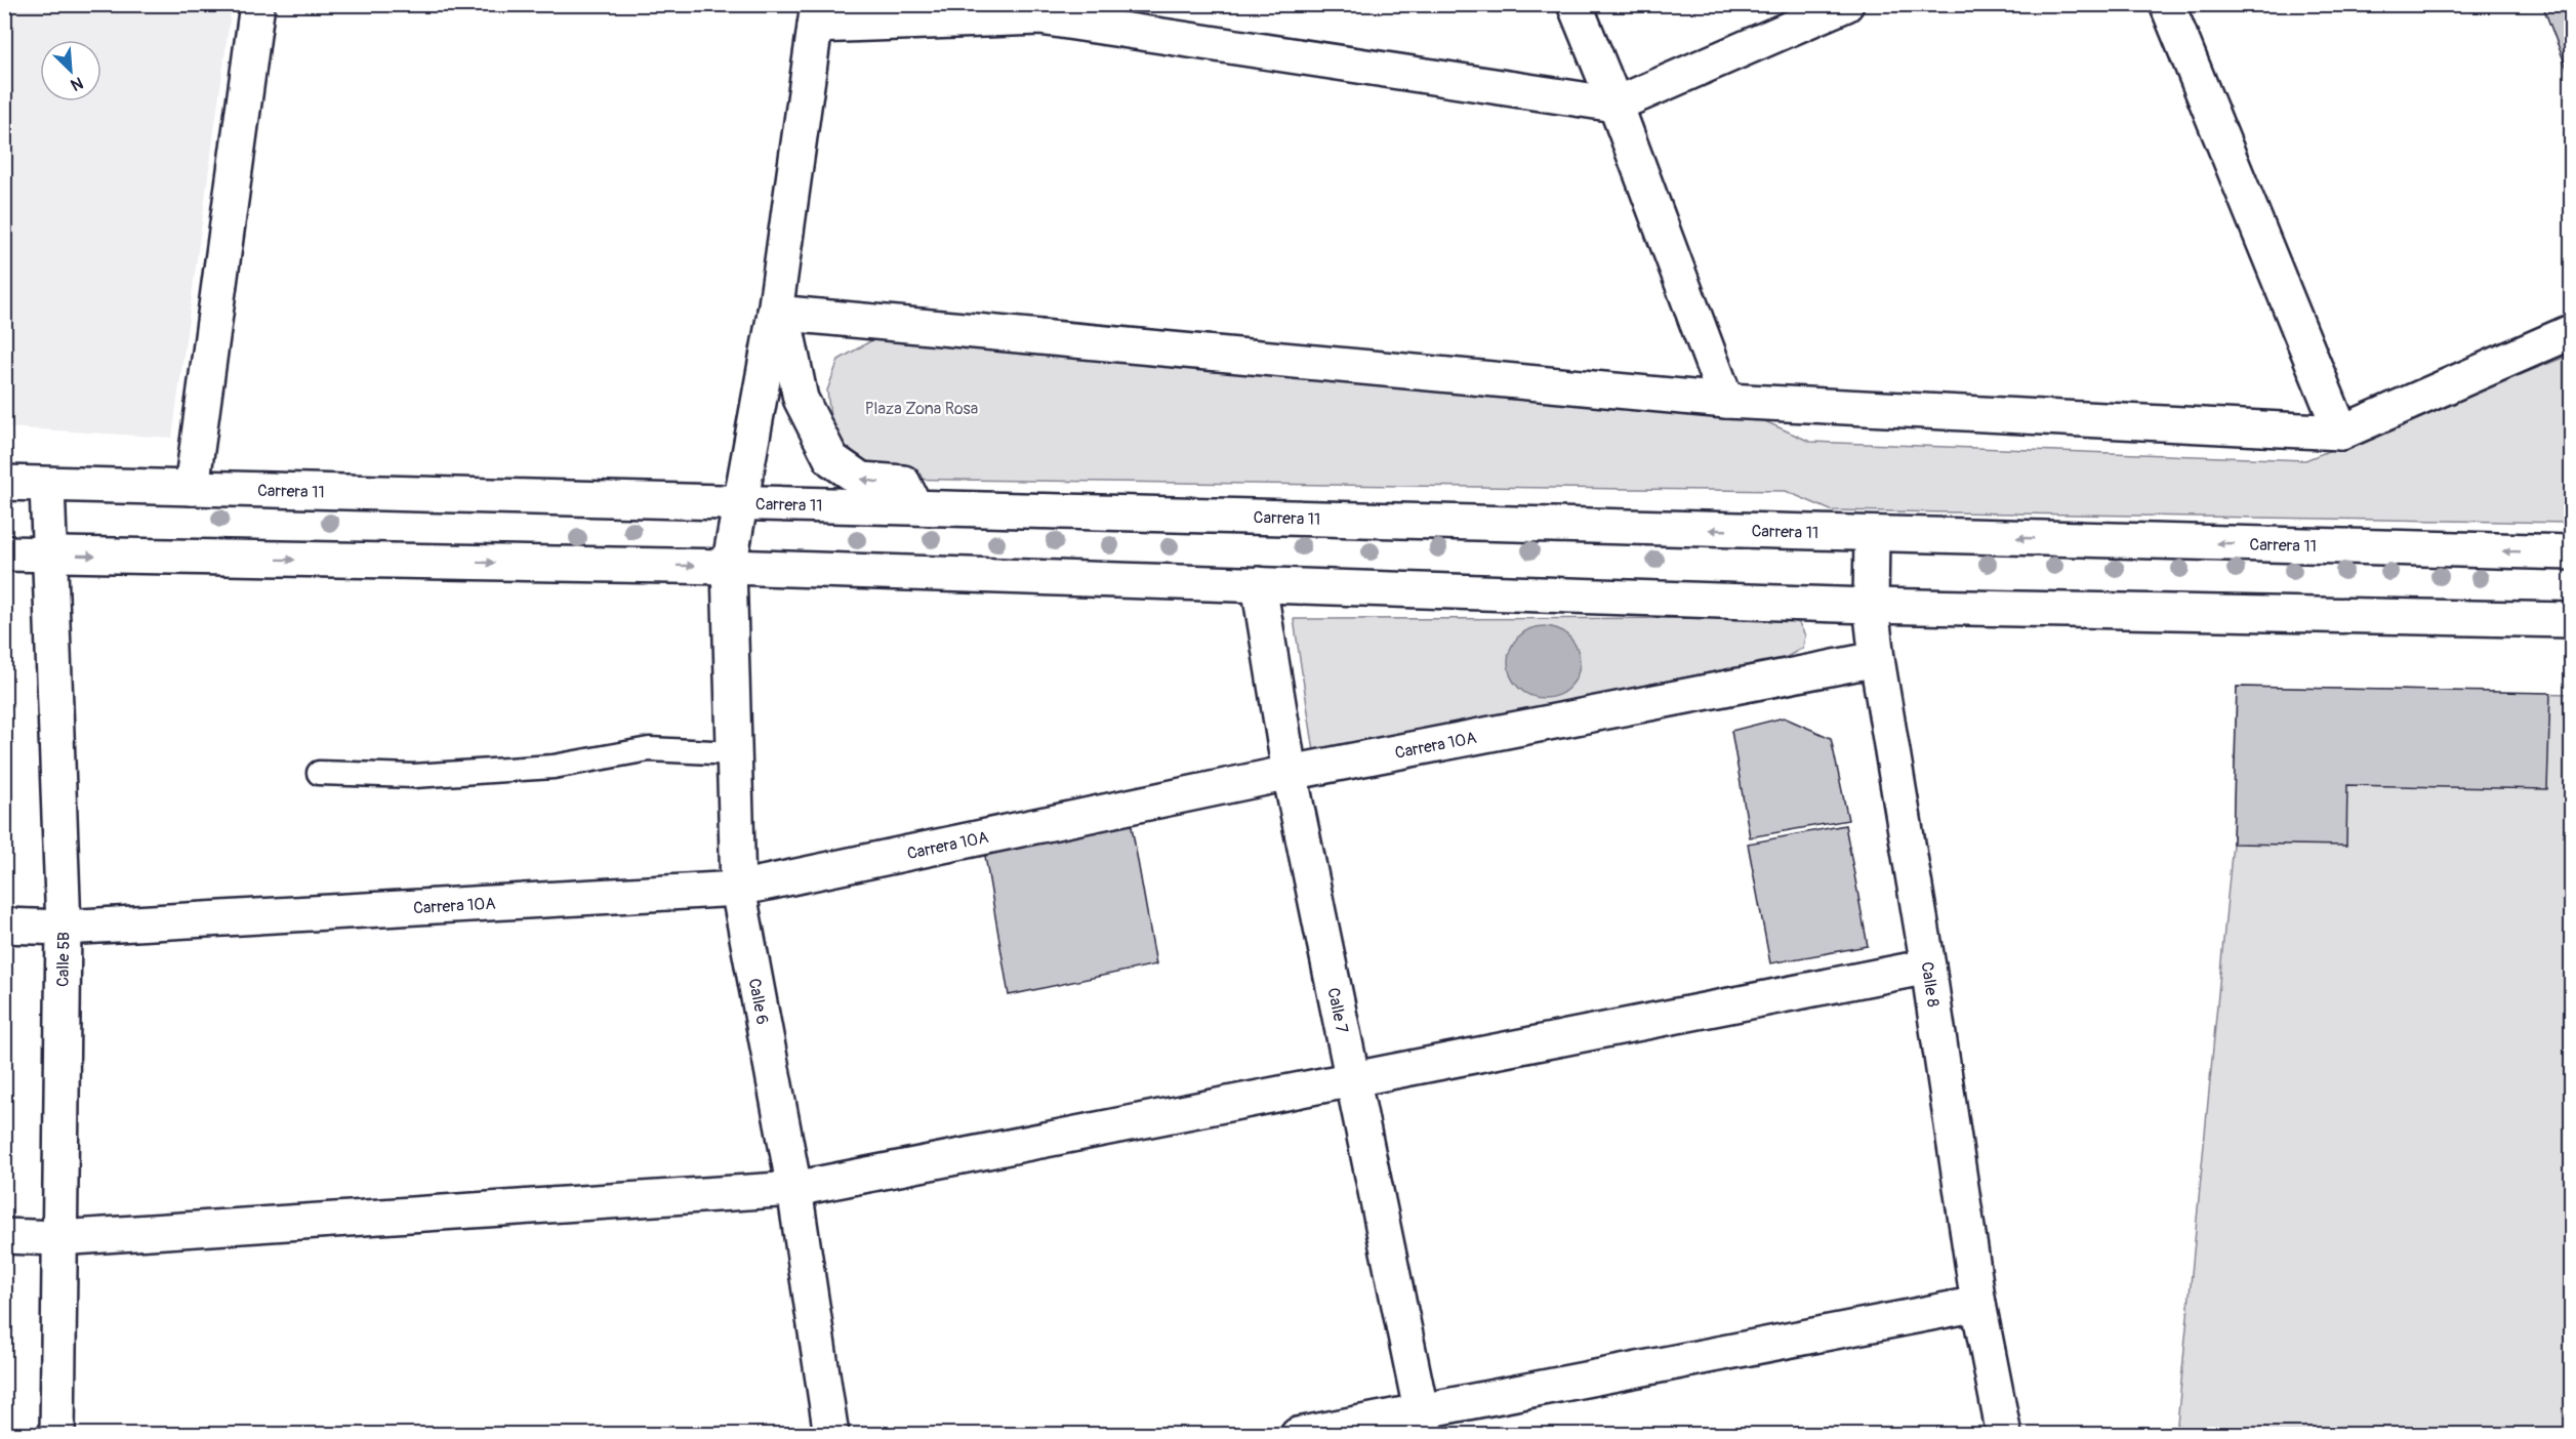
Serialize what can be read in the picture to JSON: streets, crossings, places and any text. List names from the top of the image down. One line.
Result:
{"streets":{"street":["Carrera 11","Carrera 10A","Calle 5B","Calle 8","Calle 6","Calle 7"]},"crossings":[["Carrera 11","Calle 5B"],["Carrera 11","Calle 8"],["Carrera 11","Calle 6"],["Carrera 10A","Calle 5B"],["Carrera 10A","Calle 8"],["Carrera 10A","Calle 6"],["Carrera 10A","Calle 7"]],"parks":["Plaza Zona Rosa"],"north":"bottom right"}
